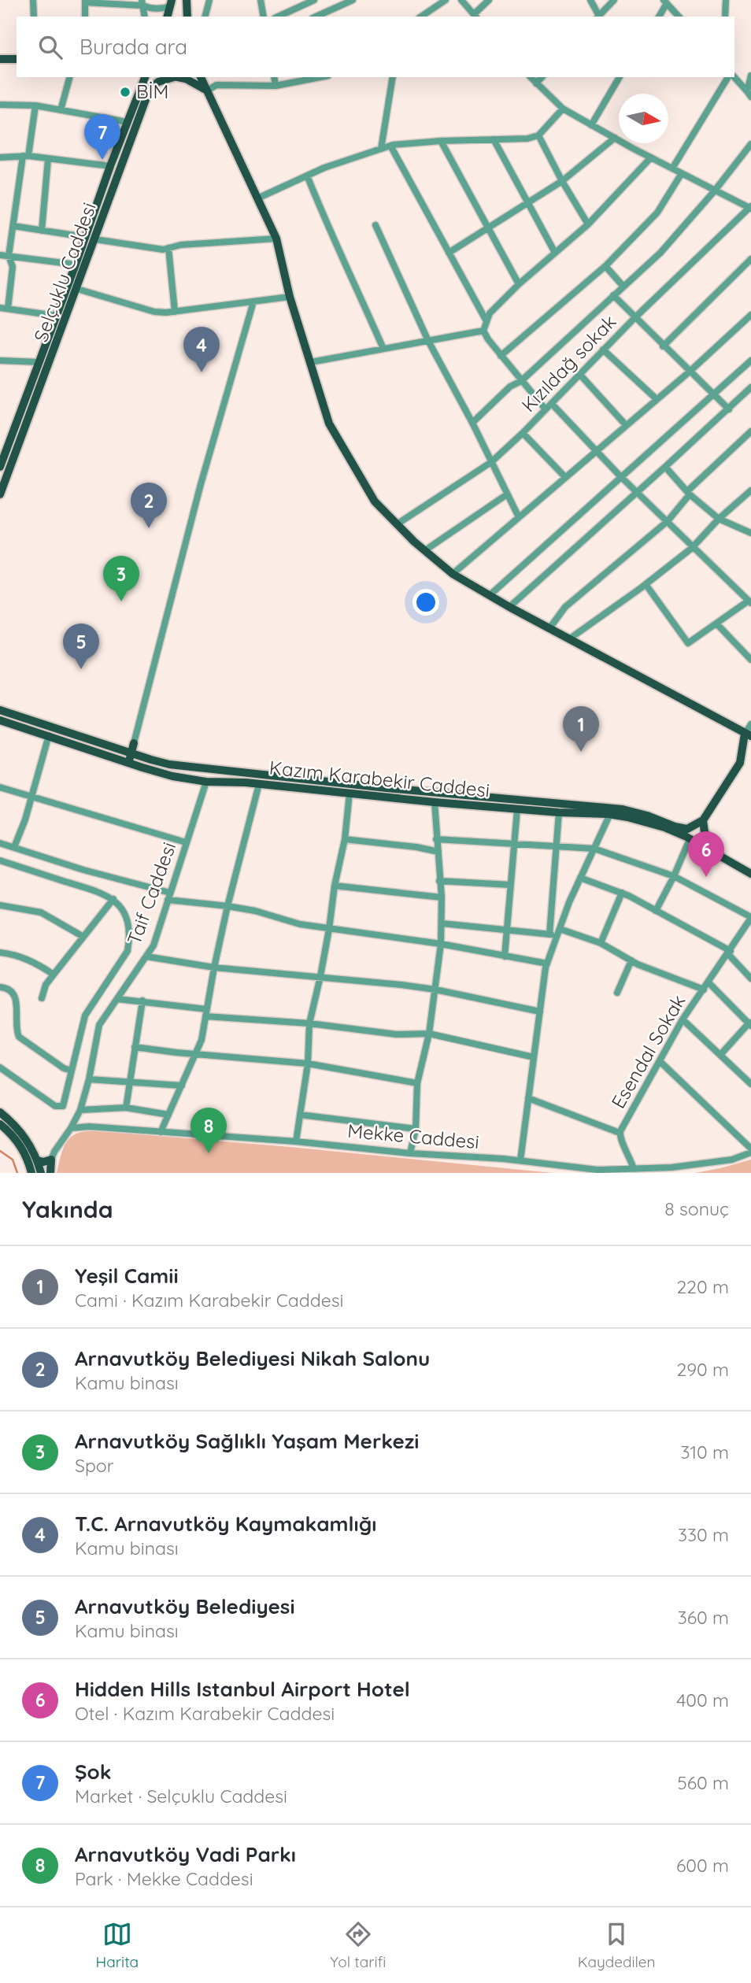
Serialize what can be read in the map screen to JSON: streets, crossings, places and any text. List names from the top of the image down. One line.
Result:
{"streets":{"main road":["Selçuklu Caddesi","Kazım Karabekir Caddesi"],"street":["Kızıldağ sokak","Taif Caddesi","Esendal Sokak","Mekke Caddesi"]},"crossings":[["Kazım Karabekir Caddesi","Taif Caddesi"],["Taif Caddesi","Mekke Caddesi"],["Esendal Sokak","Mekke Caddesi"]],"places":["BİM"],"north":"right","page":{"search":"Burada ara","pins":["7","4","2","3","5","1","6","8"],"heading":["Yakında","8 sonuç"],"list":[{"mark":"1","name":"Yeşil Camii","note":"Cami · Kazım Karabekir Caddesi","value":"220 m"},{"mark":"2","name":"Arnavutköy Belediyesi Nikah Salonu","note":"Kamu binası","value":"290 m"},{"mark":"3","name":"Arnavutköy Sağlıklı Yaşam Merkezi","note":"Spor","value":"310 m"},{"mark":"4","name":"T.C. Arnavutköy Kaymakamlığı","note":"Kamu binası","value":"330 m"},{"mark":"5","name":"Arnavutköy Belediyesi","note":"Kamu binası","value":"360 m"},{"mark":"6","name":"Hidden Hills Istanbul Airport Hotel","note":"Otel · Kazım Karabekir Caddesi","value":"400 m"},{"mark":"7","name":"Şok","note":"Market · Selçuklu Caddesi","value":"560 m"},{"mark":"8","name":"Arnavutköy Vadi Parkı","note":"Park · Mekke Caddesi","value":"600 m"}],"nav":["Harita","Yol tarifi","Kaydedilen"]}}
